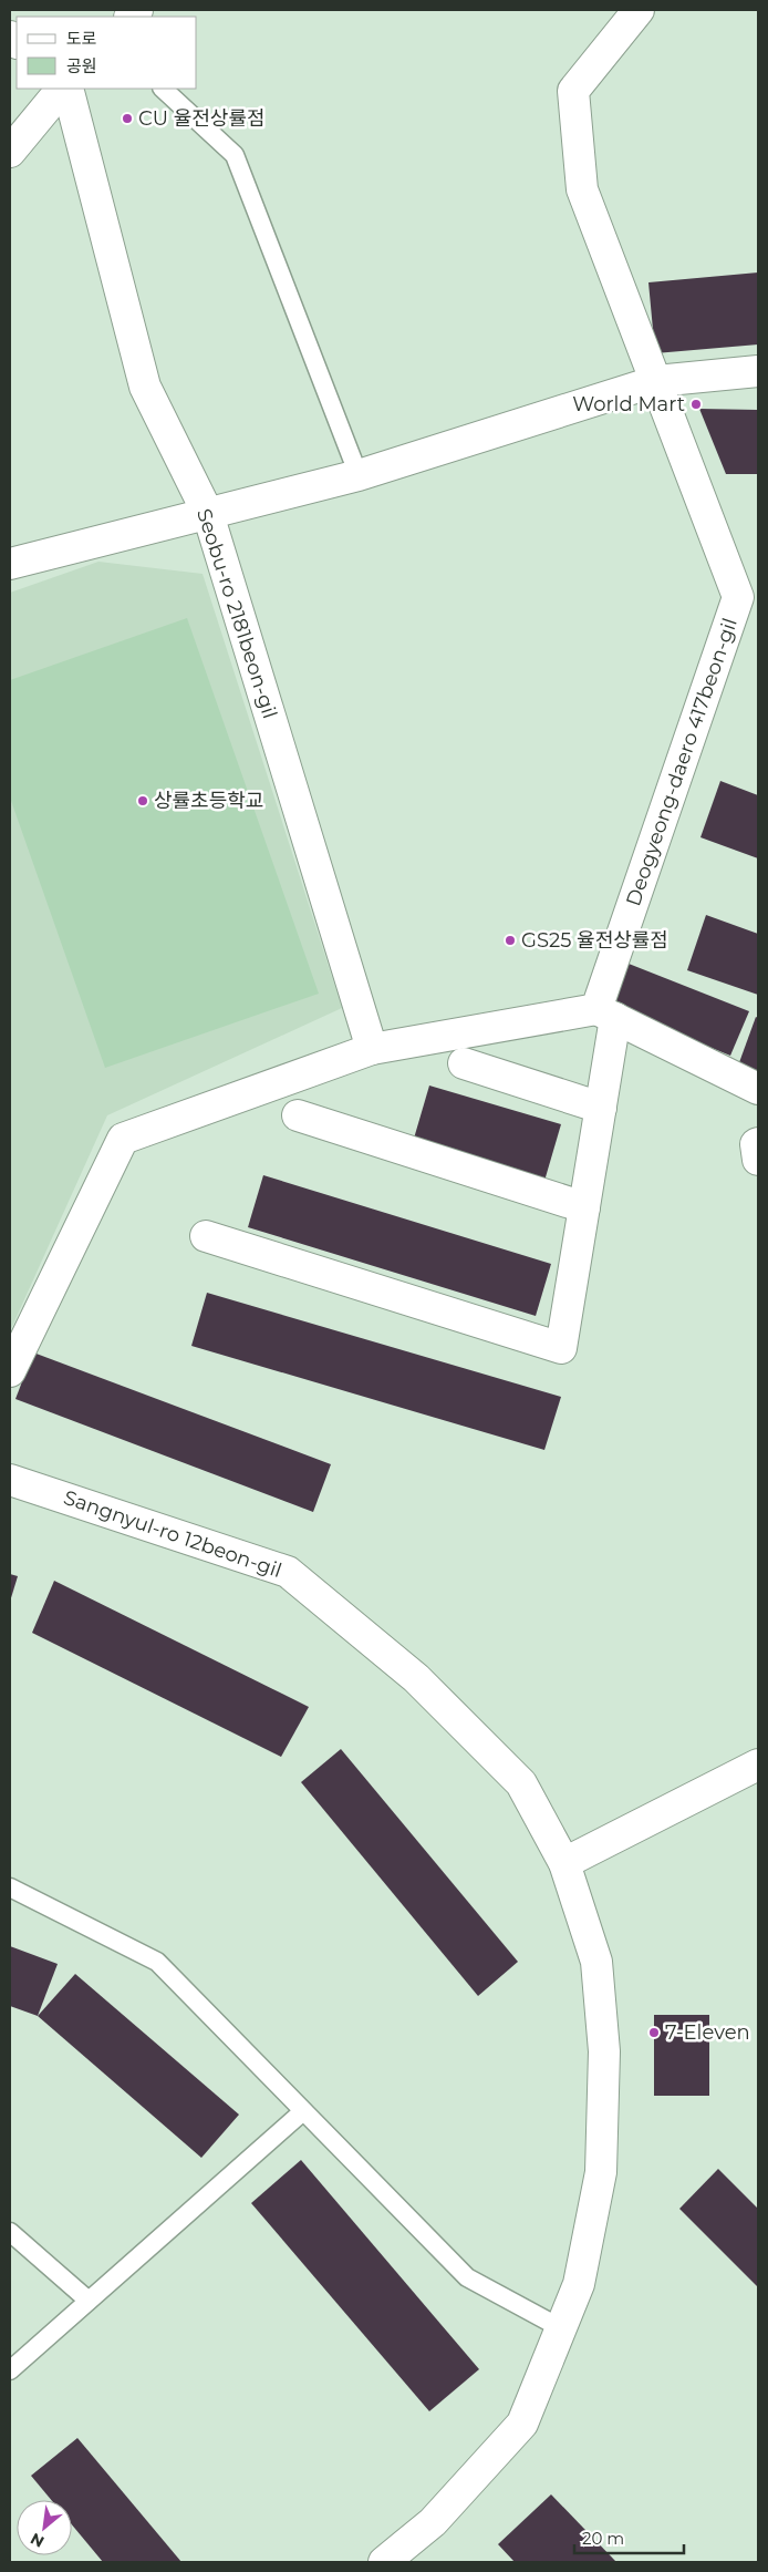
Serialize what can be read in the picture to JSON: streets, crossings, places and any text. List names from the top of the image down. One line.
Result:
{"streets":{"street":["Seobu-ro 2181beon-gil","Deogyeong-daero 417beon-gil","Sangnyul-ro 12beon-gil"]},"places":["CU 율전상률점","World Mart","상률초등학교","GS25 율전상률점","7-Eleven"],"legend":["도로","공원"],"scale_bar":"20 m","north":"bottom left"}
